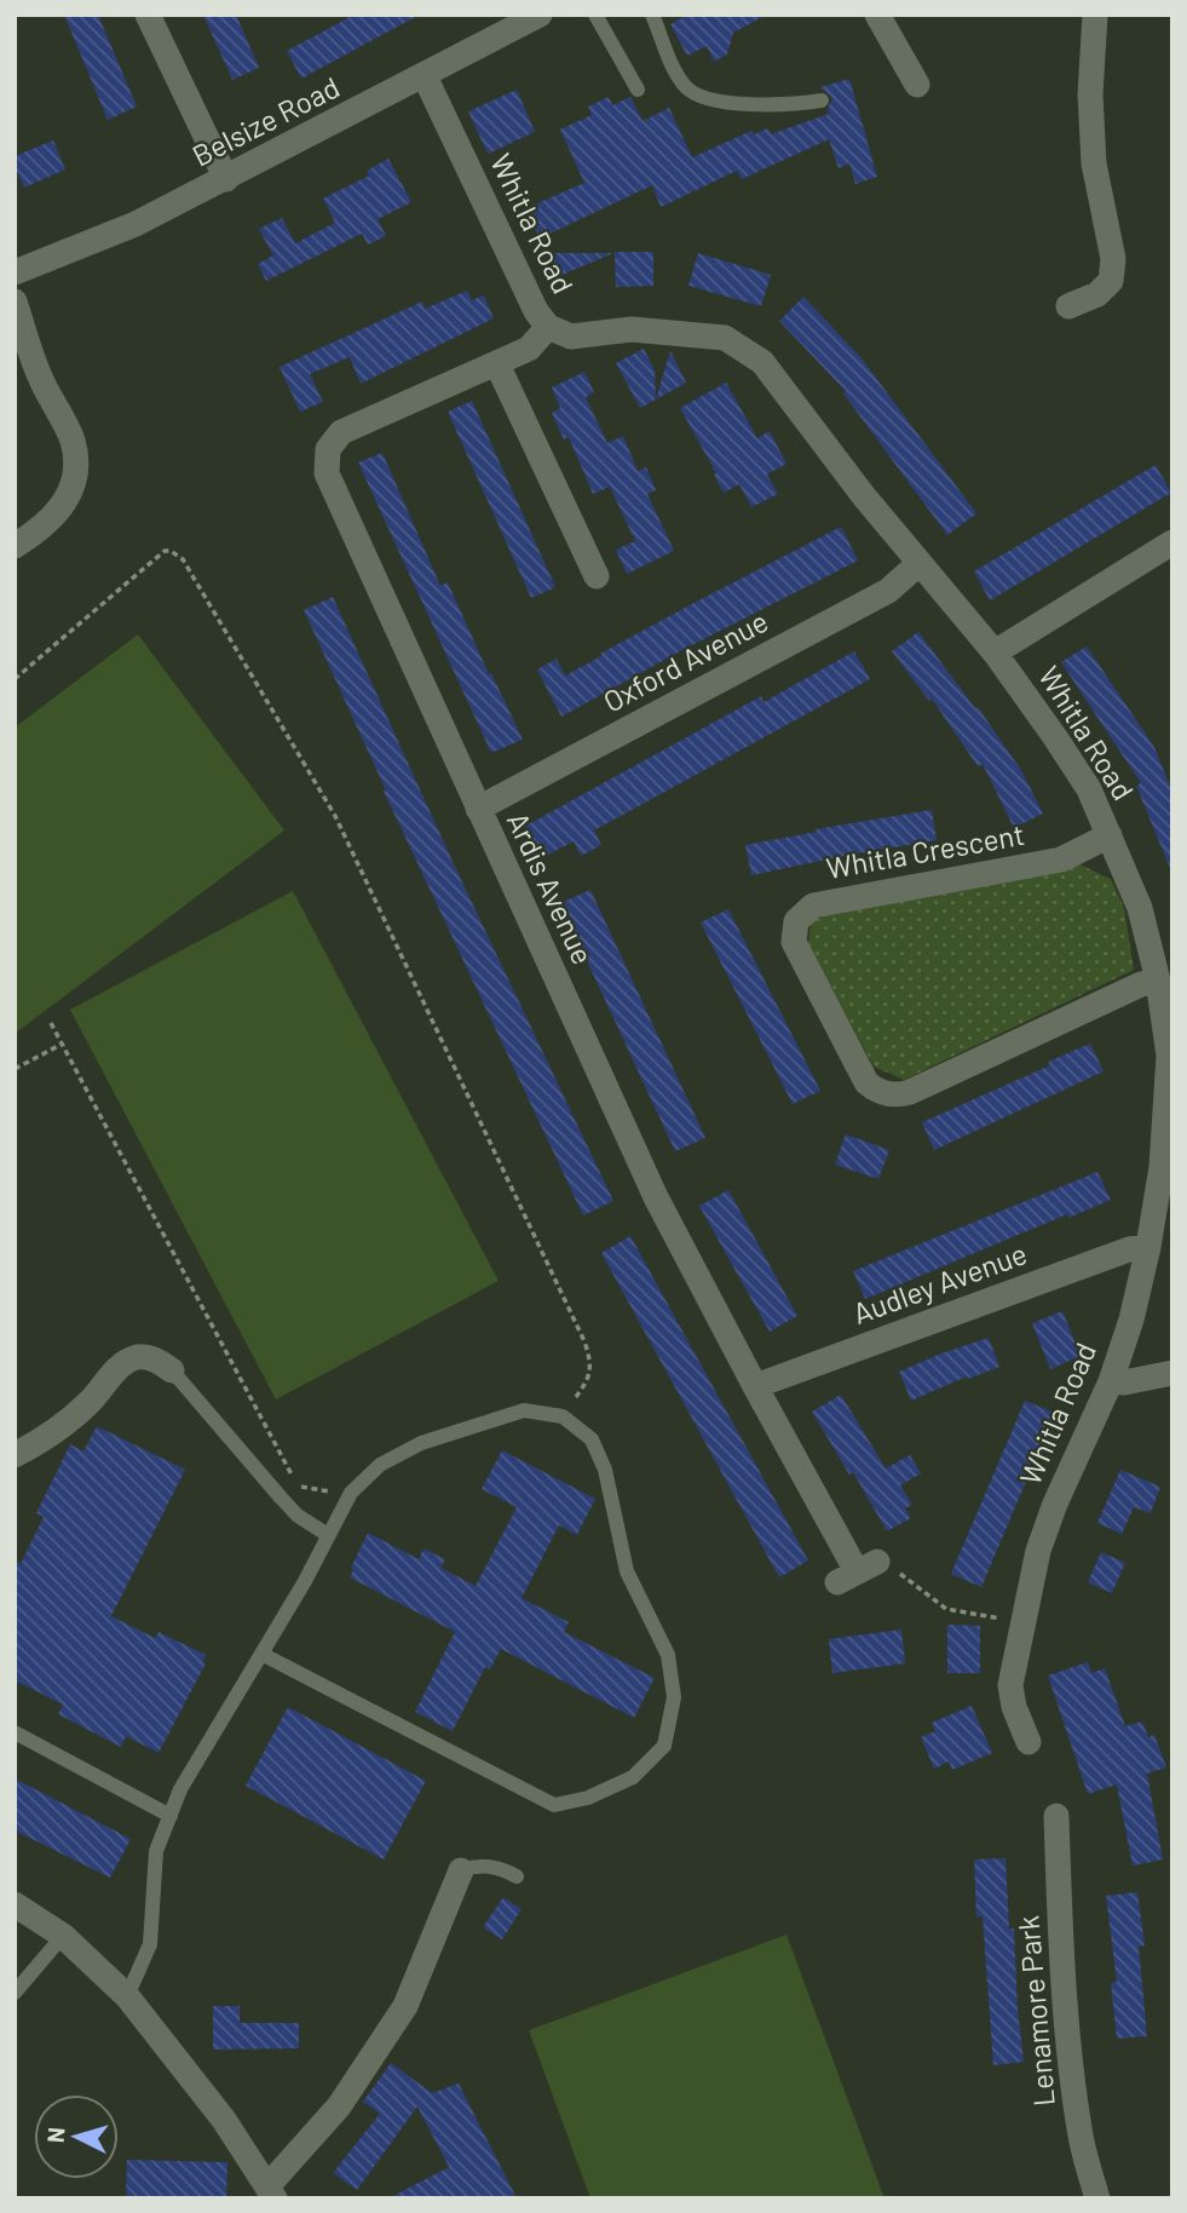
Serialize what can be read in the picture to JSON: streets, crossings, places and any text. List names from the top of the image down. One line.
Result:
{"streets":{"street":["Belsize Road","Whitla Road","Oxford Avenue","Whitla Crescent","Ardis Avenue","Audley Avenue","Lenamore Park"]},"crossings":[["Belsize Road","Whitla Road"],["Whitla Road","Oxford Avenue"],["Whitla Road","Whitla Crescent"],["Whitla Road","Ardis Avenue"],["Whitla Road","Audley Avenue"],["Oxford Avenue","Ardis Avenue"],["Ardis Avenue","Audley Avenue"]],"north":"left"}
